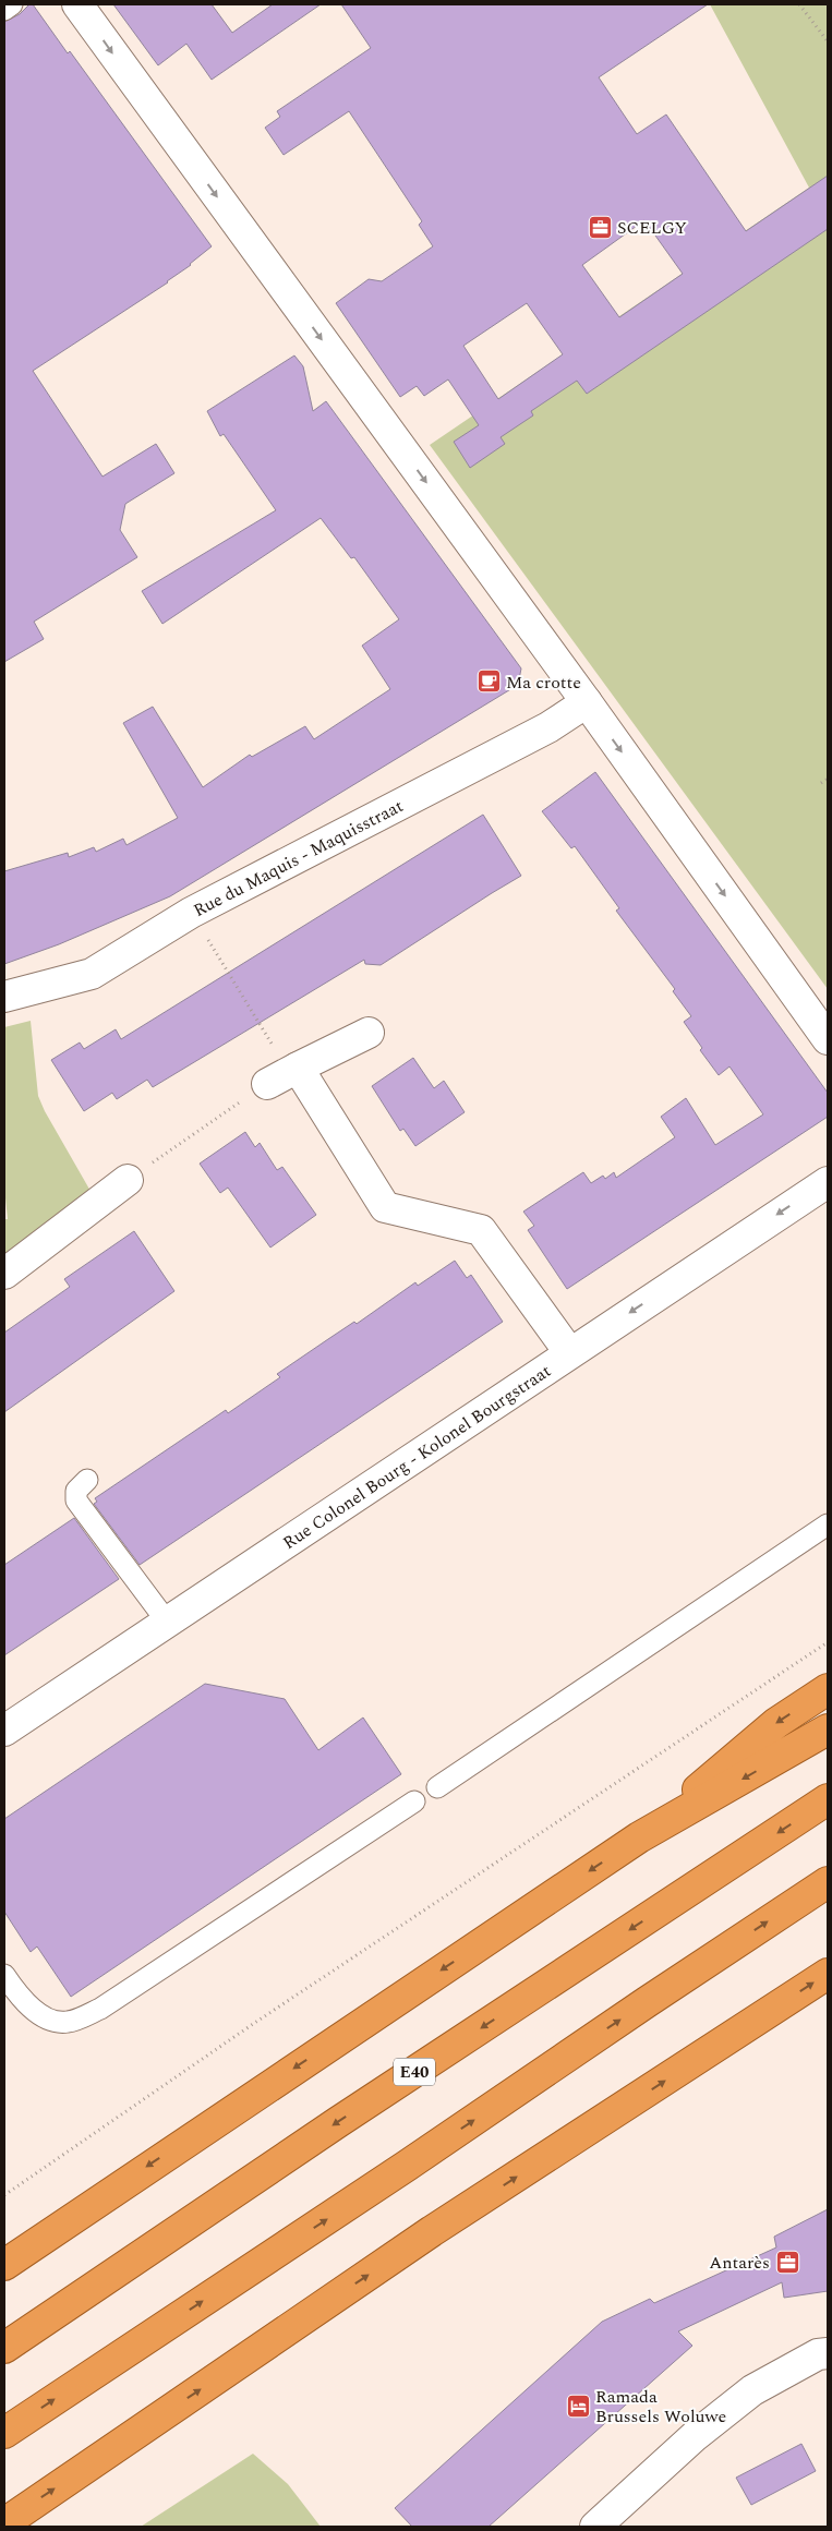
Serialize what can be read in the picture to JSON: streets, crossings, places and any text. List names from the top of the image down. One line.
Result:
{"streets":{"highway":["E40"],"street":["Rue du Maquis - Maquisstraat","Rue Colonel Bourg - Kolonel Bourgstraat"]},"places":{"office":["SCELGY","Antarès"],"cafe":["Ma crotte"],"hotel":["Ramada Brussels Woluwe"]}}
